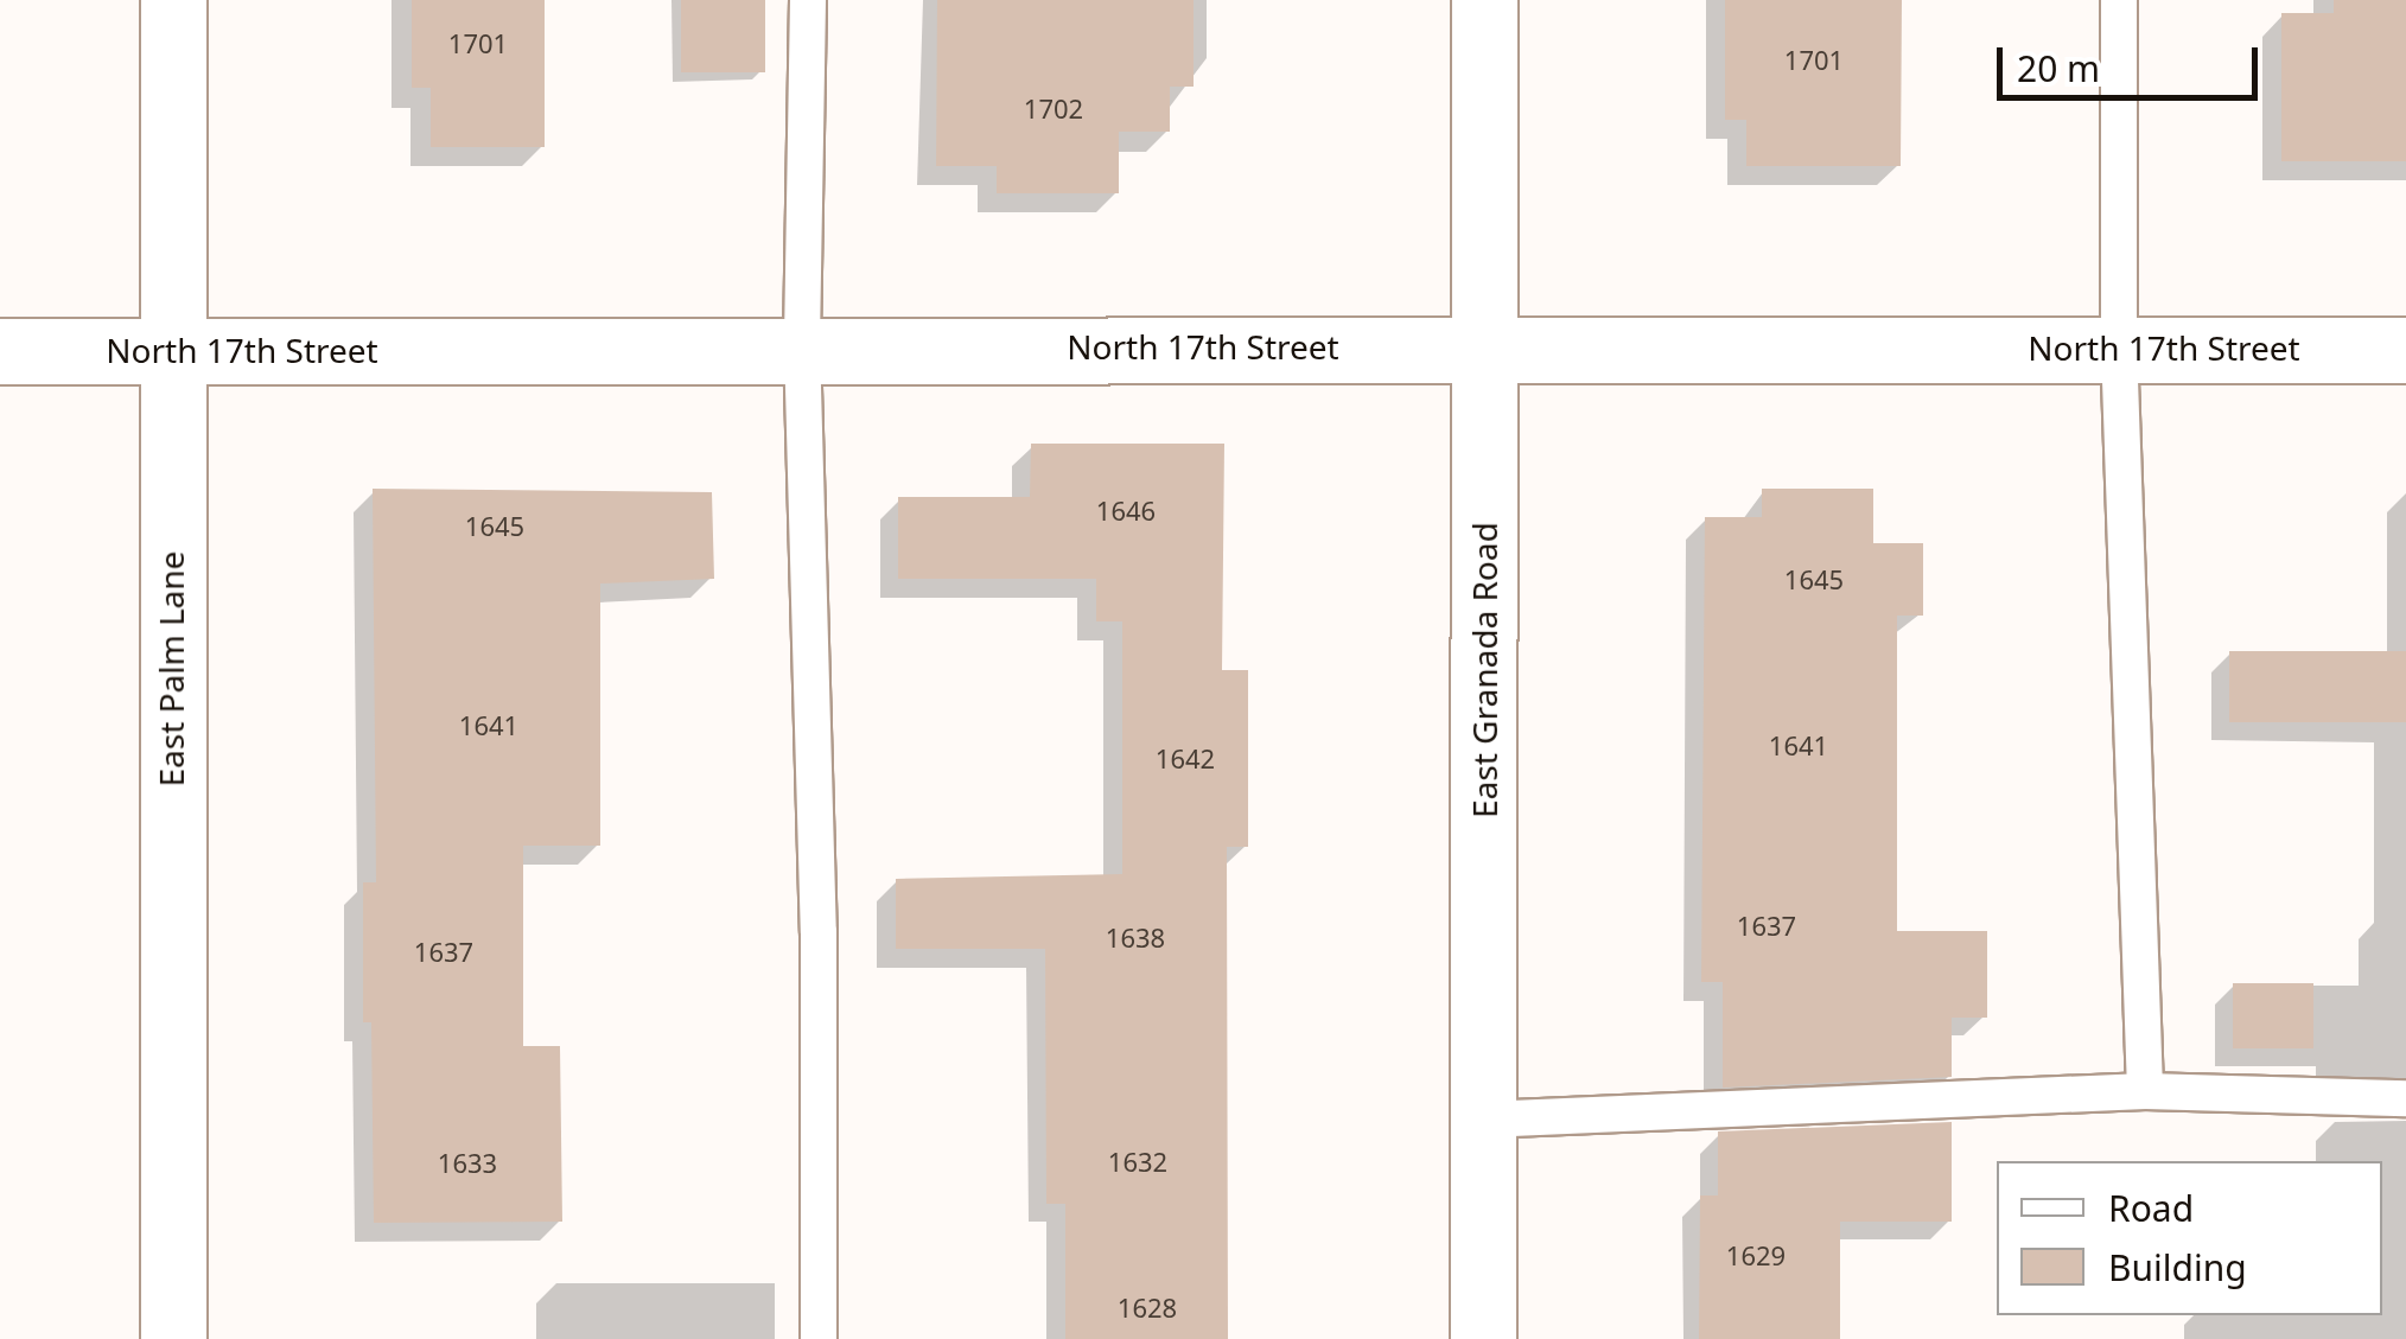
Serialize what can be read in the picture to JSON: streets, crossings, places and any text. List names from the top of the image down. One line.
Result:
{"streets":{"street":["North 17th Street","East Palm Lane","East Granada Road"]},"crossings":[["North 17th Street","East Palm Lane"],["North 17th Street","East Granada Road"]],"house_numbers":["1701","1701","1702","1646","1645","1645","1641","1641","1642","1637","1638","1637","1632","1633","1629","1628"],"legend":["Road","Building"],"scale_bar":"20 m"}
